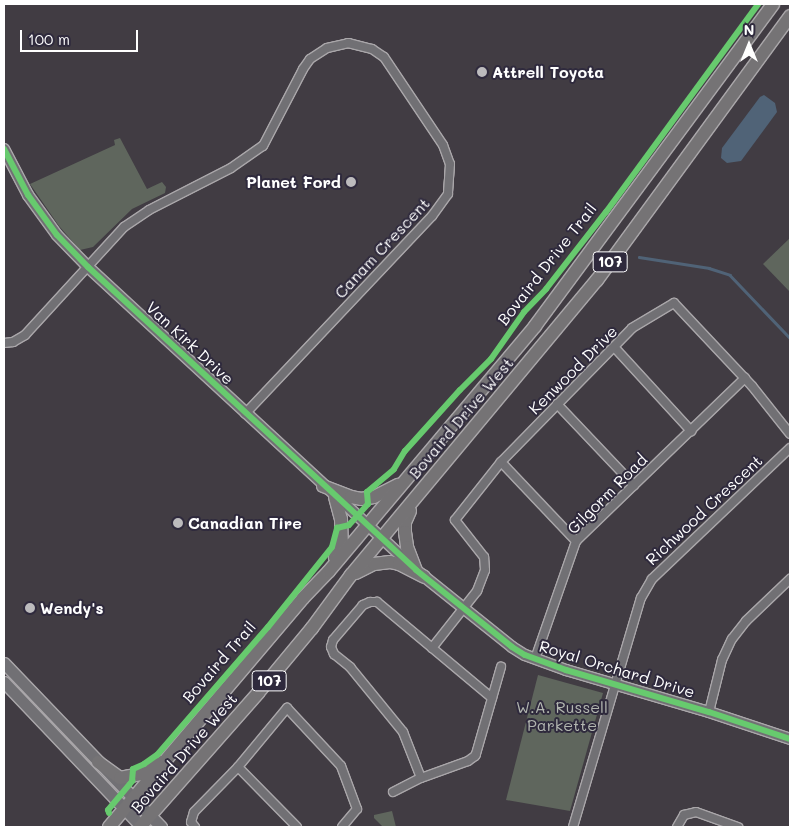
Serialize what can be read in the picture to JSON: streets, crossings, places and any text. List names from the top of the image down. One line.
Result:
{"streets":{"main road":["107","Bovaird Drive West"],"street":["Canam Crescent","Van Kirk Drive","Kenwood Drive","Gilgorm Road","Richwood Crescent","Royal Orchard Drive"],"cycle path":["Bovaird Drive Trail"]},"crossings":[["Canam Crescent","Van Kirk Drive"],["Van Kirk Drive","Bovaird Drive West"],["Van Kirk Drive","Royal Orchard Drive"],["Kenwood Drive","Gilgorm Road"],["Kenwood Drive","Royal Orchard Drive"],["Bovaird Drive West","Royal Orchard Drive"],["Gilgorm Road","Royal Orchard Drive"],["Richwood Crescent","Royal Orchard Drive"]],"parks":["W.A. Russell Parkette"],"places":["Attrell Toyota","Planet Ford","Canadian Tire","Wendy's"],"scale_bar":"100 m","north":"top"}
